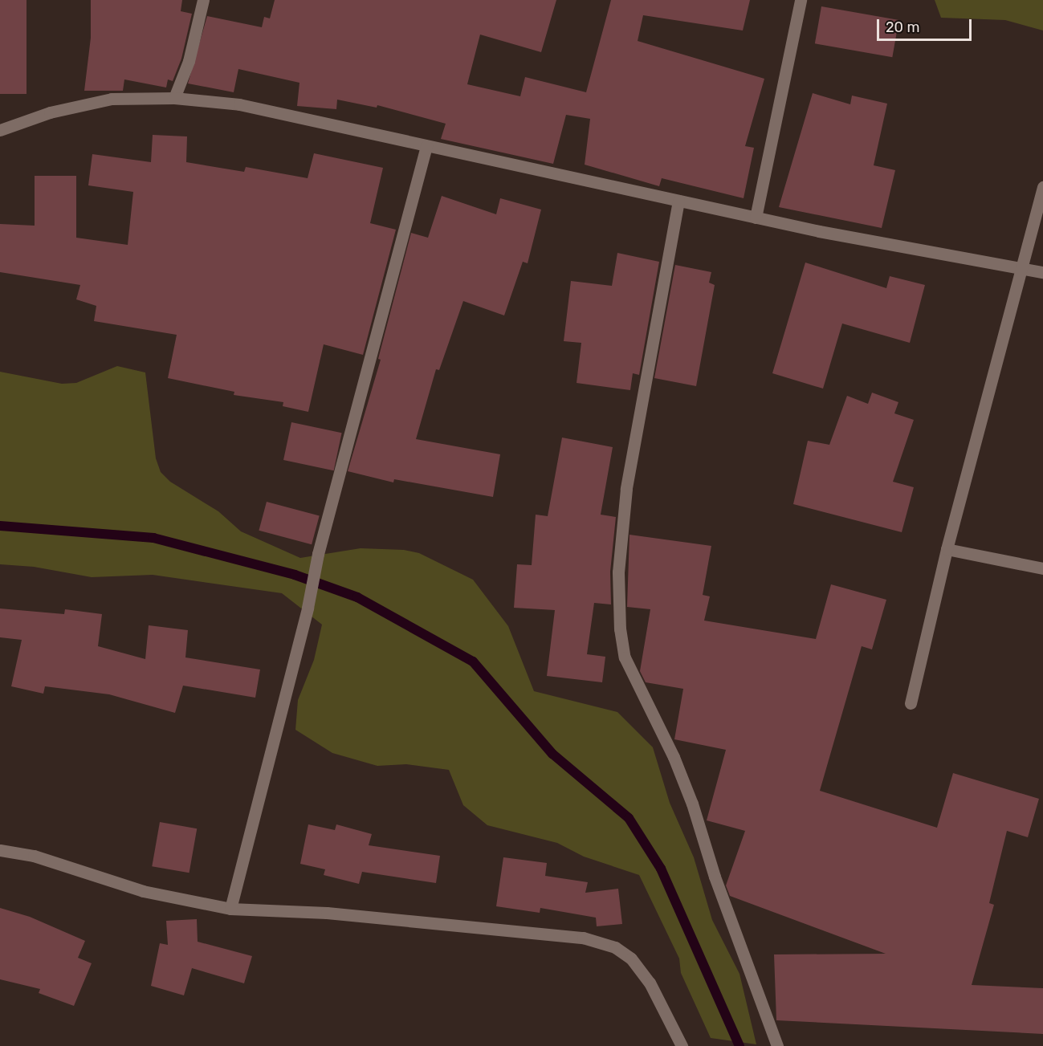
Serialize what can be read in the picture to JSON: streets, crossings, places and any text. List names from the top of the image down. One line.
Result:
{"scale_bar":"20 m"}
